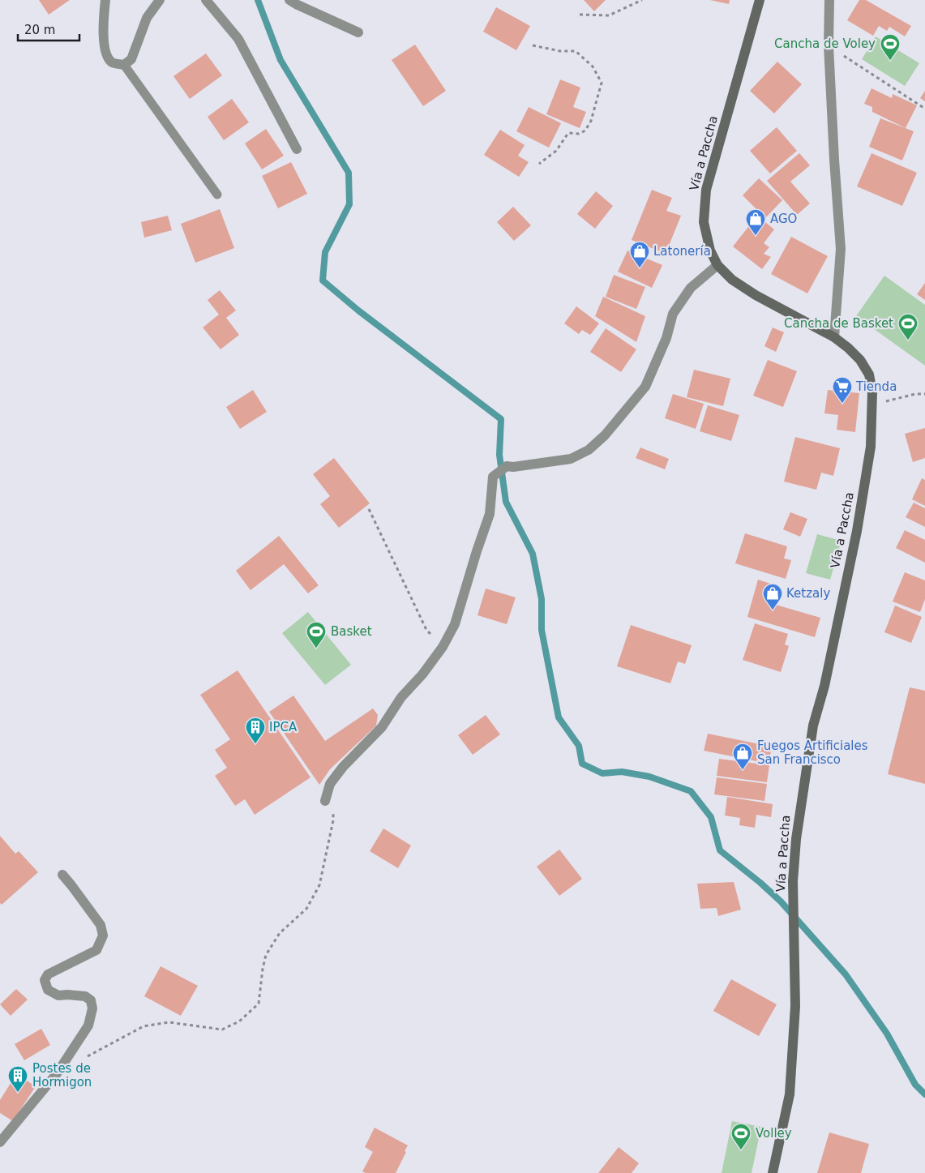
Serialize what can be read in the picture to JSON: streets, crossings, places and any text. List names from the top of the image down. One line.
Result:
{"streets":{"main road":["Vía a Paccha"]},"places":{"sports":["Cancha de Voley","Cancha de Basket","Basket","Volley"],"shop":["AGO","Latonería","Ketzaly","Fuegos Artificiales San Francisco"],"supermarket":["Tienda"],"building":["IPCA","Postes de Hormigon"]},"scale_bar":"20 m"}
